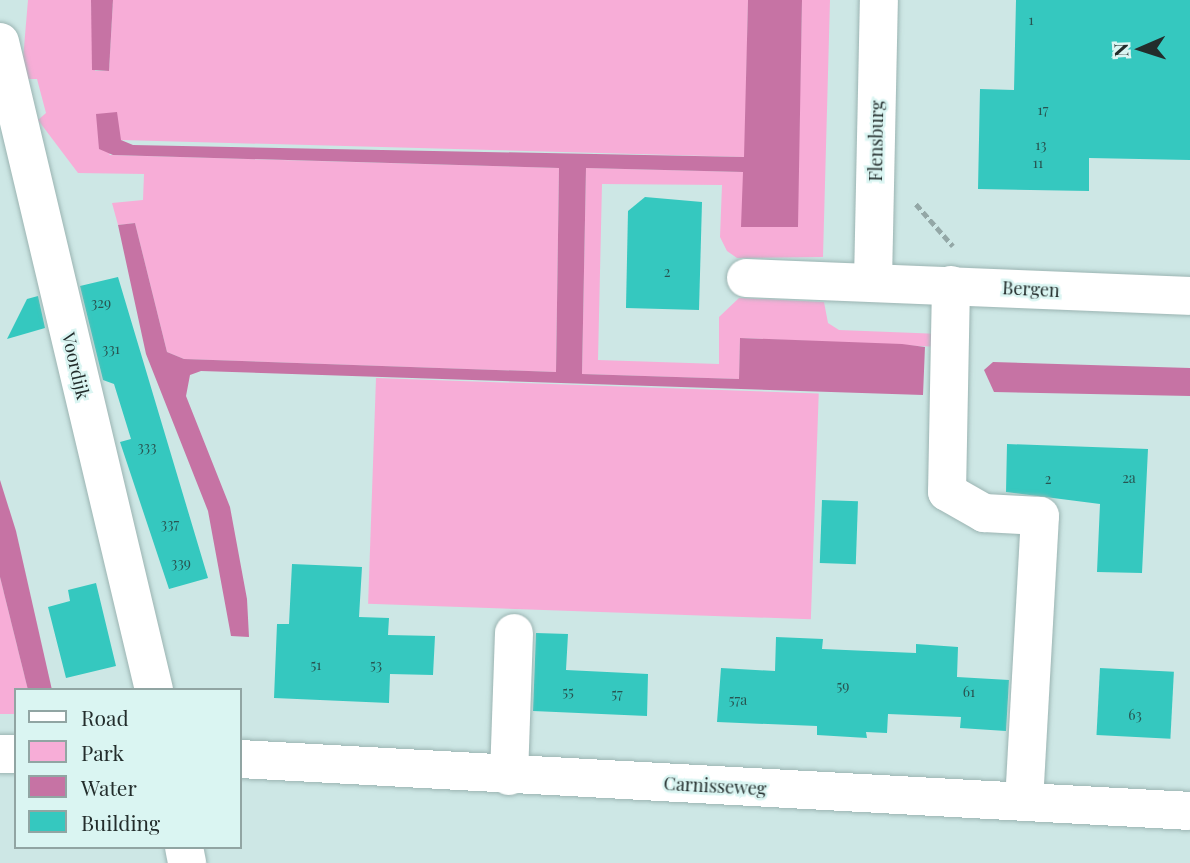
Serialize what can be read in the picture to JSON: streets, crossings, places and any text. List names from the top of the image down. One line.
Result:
{"streets":{"street":["Flensburg","Bergen","Voordijk","Carnisseweg"]},"crossings":[["Flensburg","Bergen"]],"house_numbers":["1","17","13","11","2","329","331","333","2a","2","337","339","51","53","59","55","61","57","57a","63"],"legend":["Road","Park","Water","Building"],"north":"left"}
